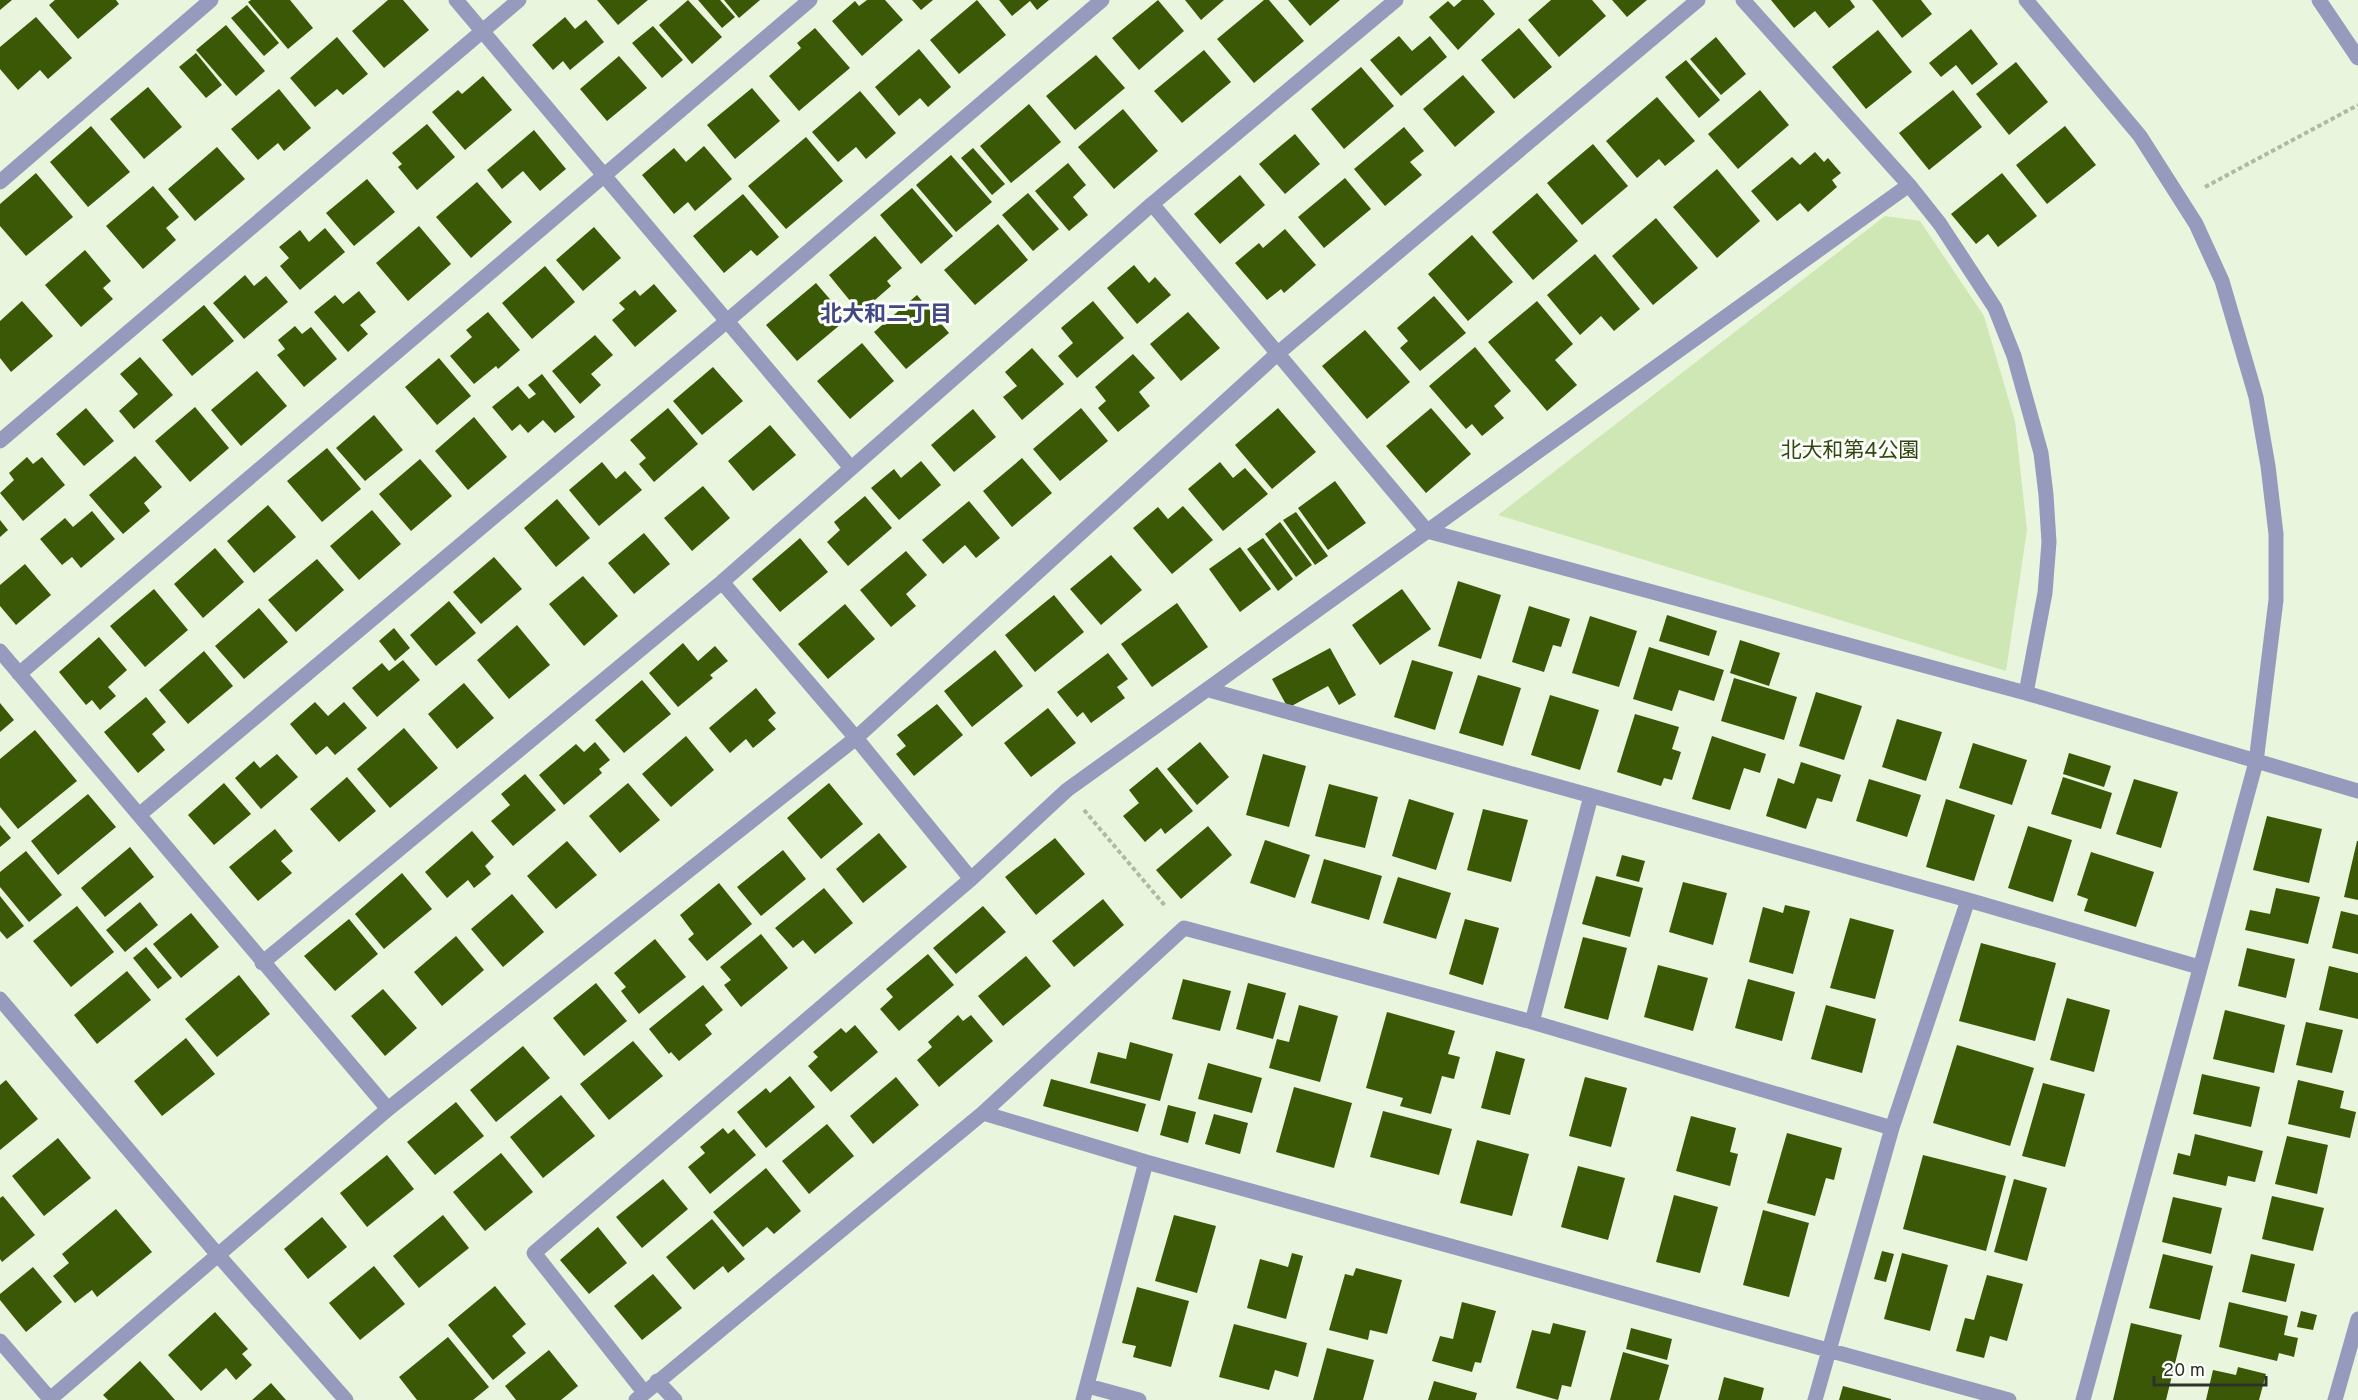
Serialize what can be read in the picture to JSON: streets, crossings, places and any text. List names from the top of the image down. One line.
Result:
{"districts":["北大和二丁目"],"parks":["北大和第4公園"],"scale_bar":"20 m"}
